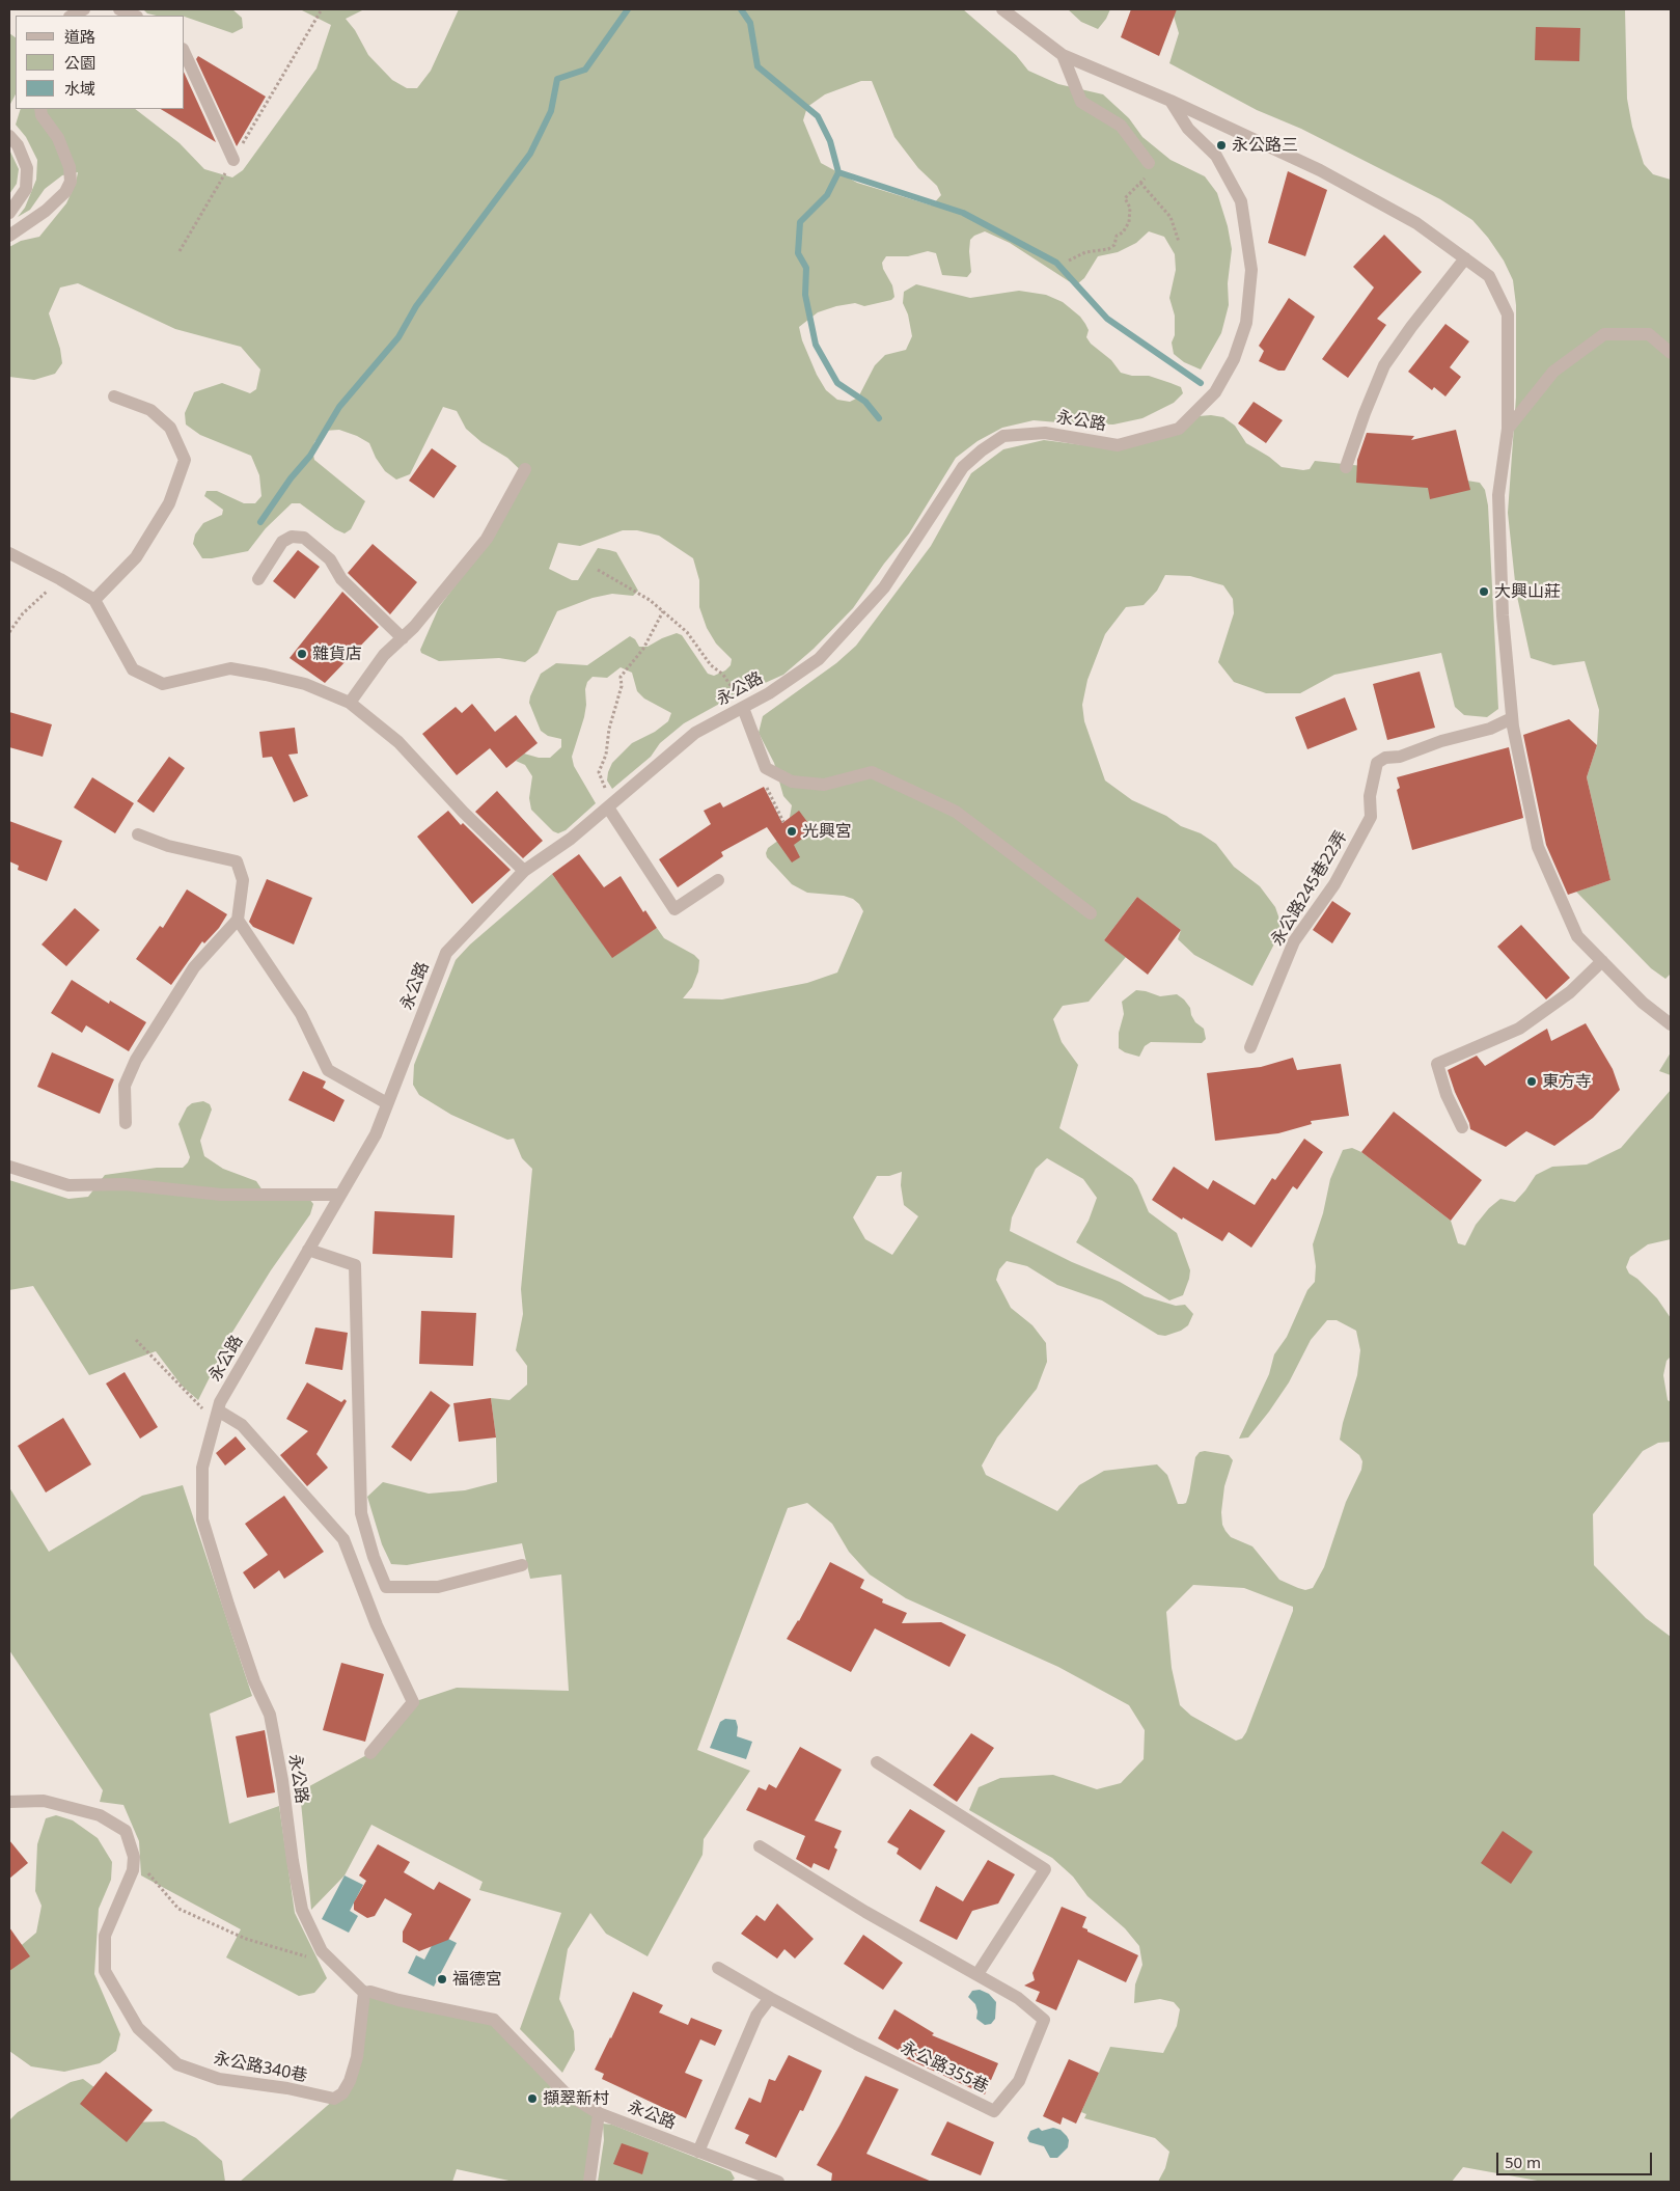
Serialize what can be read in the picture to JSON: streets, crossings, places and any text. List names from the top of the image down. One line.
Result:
{"streets":{"street":["永公路","永公路245巷22弄","永公路340巷","永公路355巷"]},"crossings":[["永公路","永公路340巷"]],"places":["永公路三","大興山莊","雜貨店","光興宮","東方寺","福德宮","擷翠新村"],"legend":["道路","公園","水域"],"scale_bar":"50 m"}
